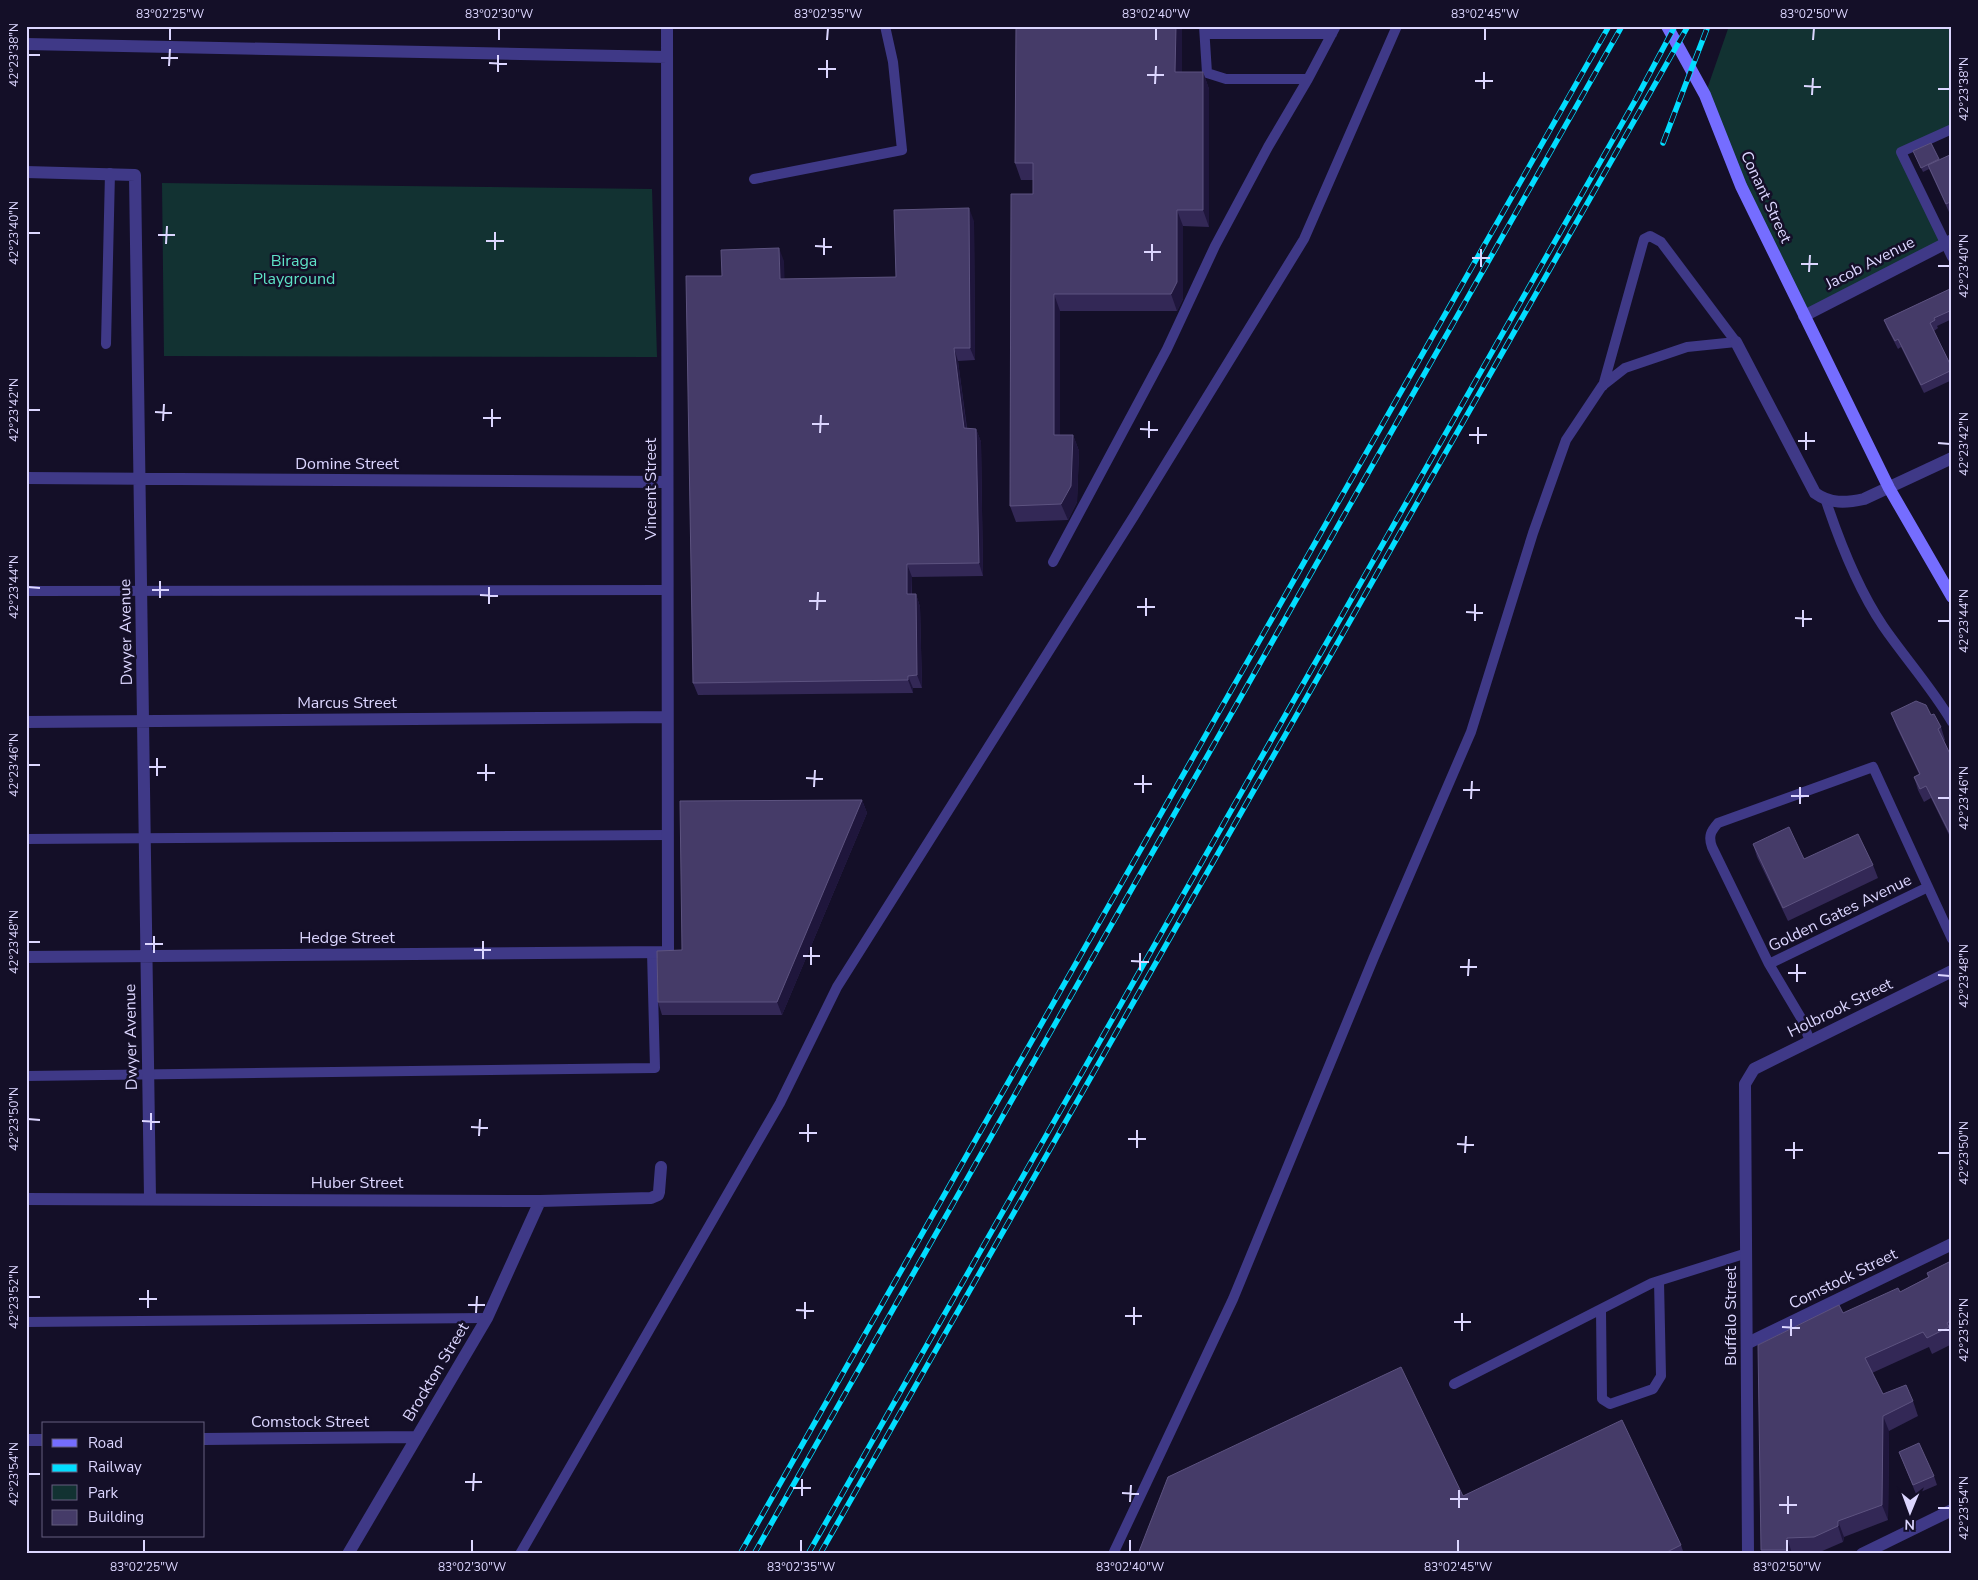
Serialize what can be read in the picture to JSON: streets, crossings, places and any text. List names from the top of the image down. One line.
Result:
{"streets":{"main road":["Conant Street"],"street":["Jacob Avenue","Domine Street","Vincent Street","Dwyer Avenue","Marcus Street","Hedge Street","Holbrook Street","Huber Street","Comstock Street","Buffalo Street","Brockton Street"],"lane":["Golden Gates Avenue"]},"crossings":[["Conant Street","Jacob Avenue"],["Domine Street","Vincent Street"],["Domine Street","Dwyer Avenue"],["Vincent Street","Marcus Street"],["Vincent Street","Hedge Street"],["Dwyer Avenue","Marcus Street"],["Dwyer Avenue","Hedge Street"],["Dwyer Avenue","Huber Street"],["Holbrook Street","Buffalo Street"],["Huber Street","Brockton Street"],["Comstock Street","Buffalo Street"],["Comstock Street","Brockton Street"]],"parks":["Biraga Playground"],"legend":["Road","Railway","Park","Building"],"north":"bottom","coordinates":["83°02'25\"W","83°02'30\"W","83°02'35\"W","83°02'40\"W","83°02'45\"W","83°02'50\"W","42°23'38\"N","42°23'40\"N","42°23'42\"N","42°23'44\"N","42°23'46\"N","42°23'48\"N","42°23'50\"N","42°23'52\"N","42°23'54\"N"]}
